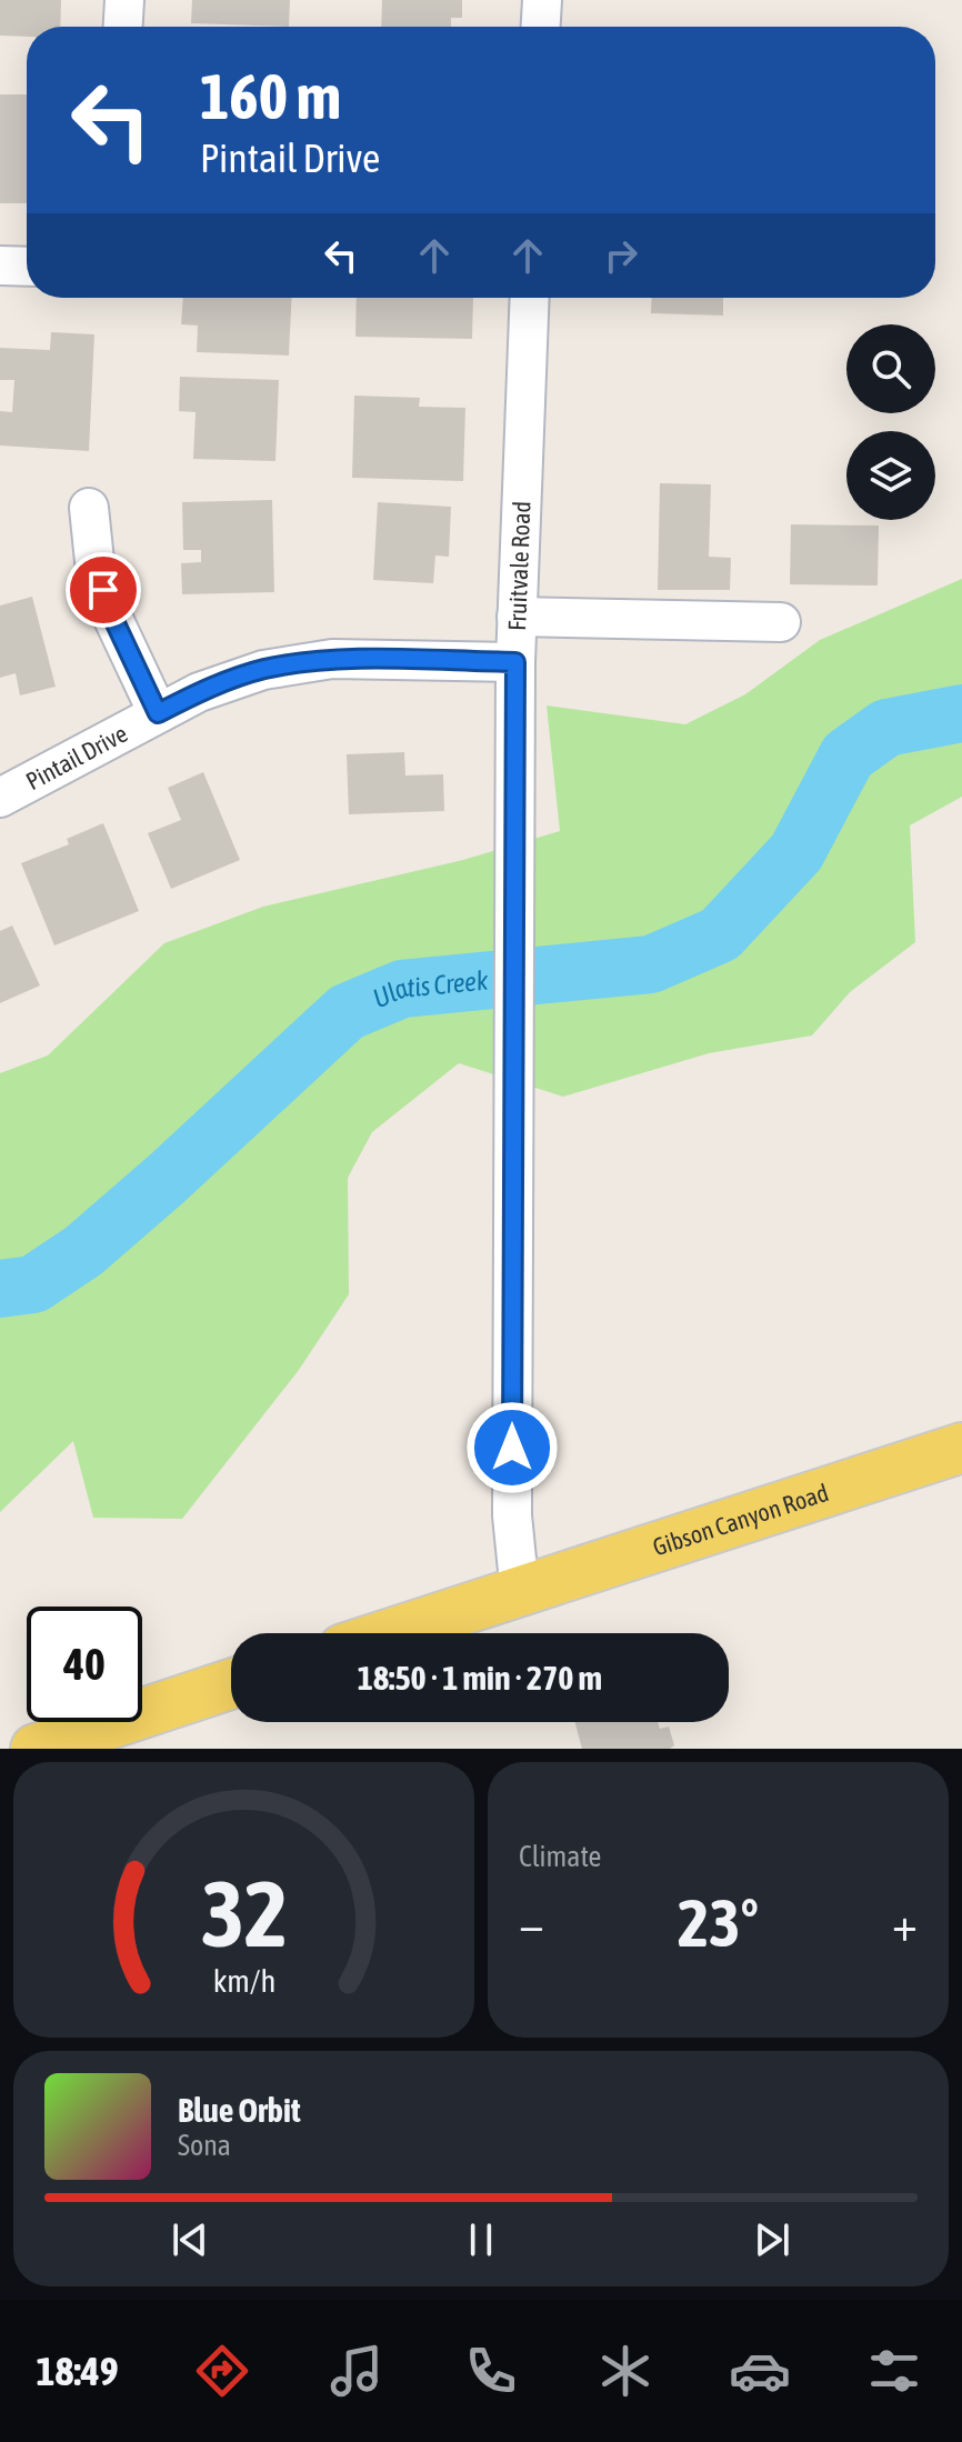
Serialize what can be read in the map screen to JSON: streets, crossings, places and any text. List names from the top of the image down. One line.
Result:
{"streets":{"main road":["Gibson Canyon Road"],"street":["Fruitvale Road","Pintail Drive"]},"crossings":[["Fruitvale Road","Pintail Drive"],["Fruitvale Road","Gibson Canyon Road"]],"water":["Ulatis Creek"],"page":{"turn":["160 m","Pintail Drive"],"limit":"40","trip":"18:50 · 1 min · 270 m","tile":"Climate","heat":["−","23°","+"],"song":["Blue Orbit","Sona"],"tabs":"18:49","gauge":["32","km/h"]}}
